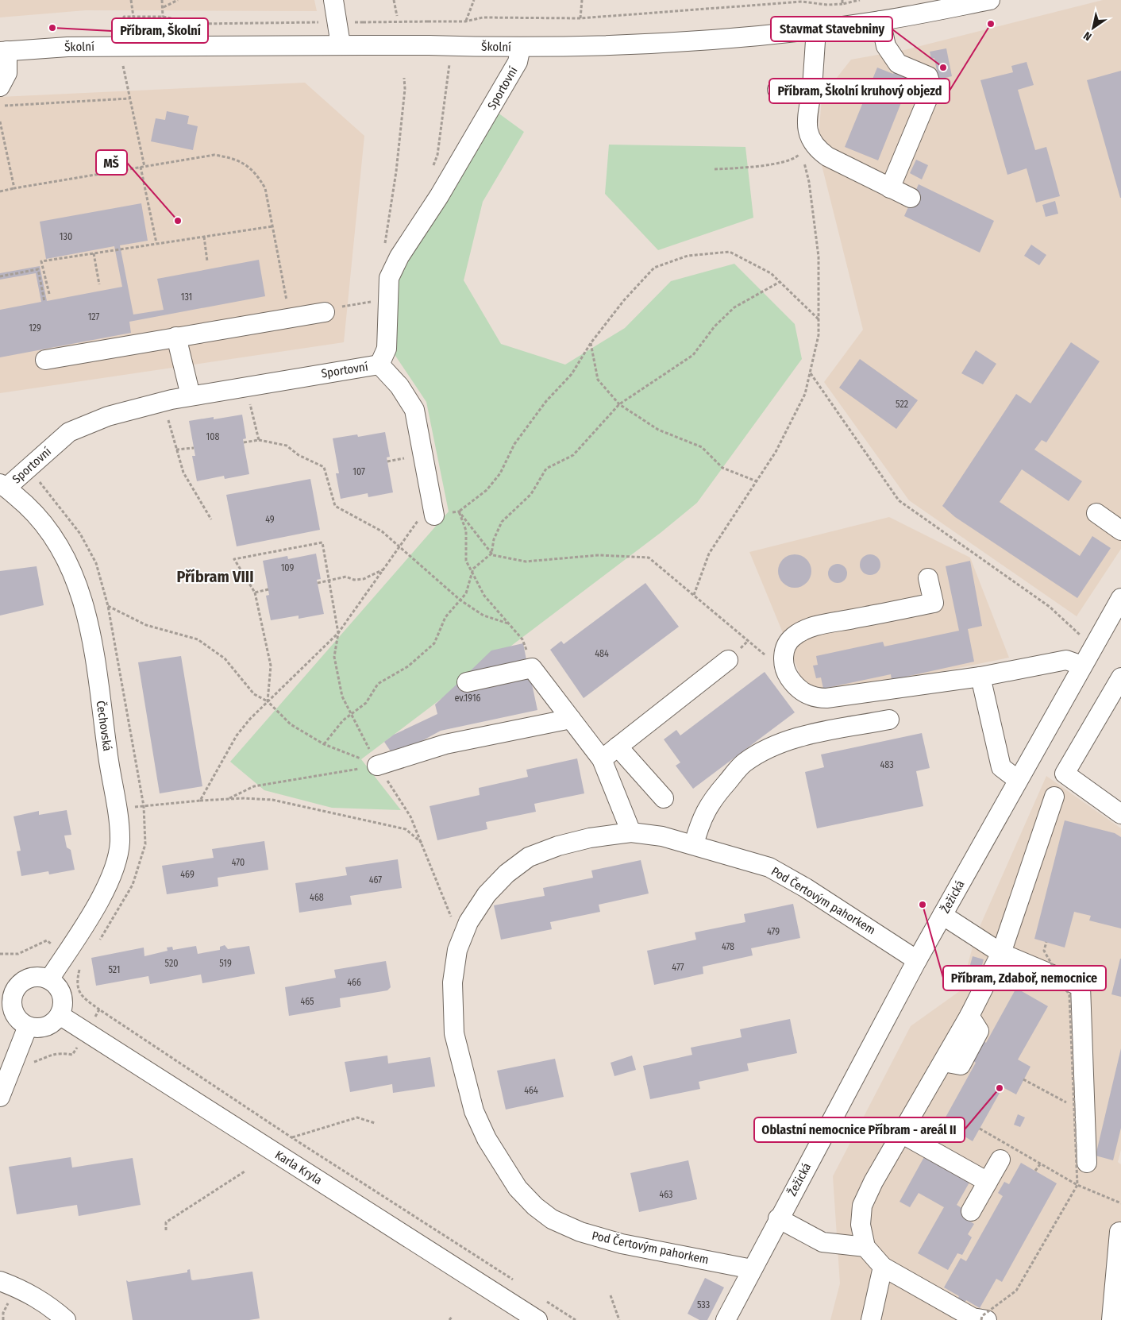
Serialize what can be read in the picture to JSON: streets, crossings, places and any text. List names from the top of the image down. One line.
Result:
{"streets":{"street":["Školní","Sportovní","Čechovská","Žežická","Pod Čertovým pahorkem","Karla Kryla"]},"crossings":[["Školní","Sportovní"],["Sportovní","Čechovská"],["Čechovská","Karla Kryla"],["Žežická","Pod Čertovým pahorkem"]],"districts":["Příbram VIII"],"places":["Příbram, Školní kruhový objezd","Příbram, Školní","Stavmat Stavebniny","MŠ","Příbram, Zdaboř, nemocnice","Oblastní nemocnice Příbram - areál II"],"house_numbers":["130","131","127","129","522","108","107","49","109","484","ev.1916","483","470","469","467","468","479","478","520","519","477","521","466","465","464","463","533"],"north":"bottom left"}
